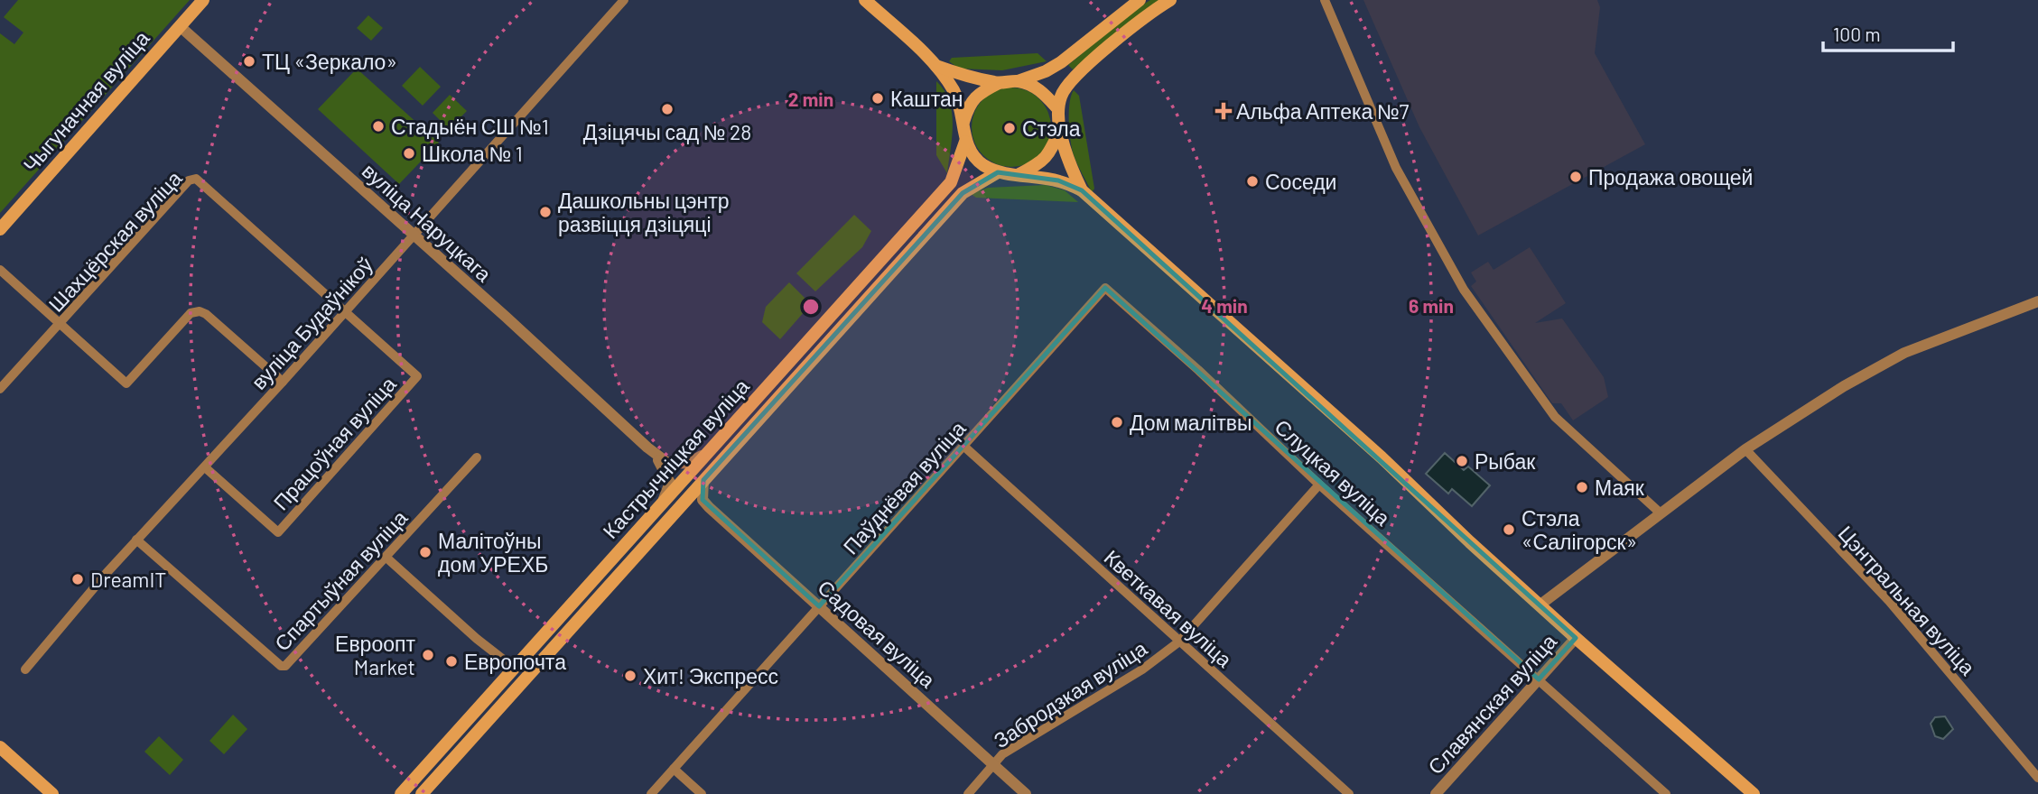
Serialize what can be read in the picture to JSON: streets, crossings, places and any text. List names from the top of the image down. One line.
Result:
{"streets":{"main road":["Чыгуначная вуліца","Кастрычніцкая вуліца"],"street":["вуліца Наруцкага","Шахцёрская вуліца","вуліца Будаўнікоў","Працоўная вуліца","Слуцкая вуліца","Паўднёвая вуліца","Спартыўная вуліца","Цэнтральная вуліца","Кветкавая вуліца","Садовая вуліца","Забродзкая вуліца","Славянская вуліца"]},"crossings":[["Чыгуначная вуліца","вуліца Наруцкага"],["вуліца Наруцкага","вуліца Будаўнікоў"],["Шахцёрская вуліца","вуліца Будаўнікоў"],["Шахцёрская вуліца","Працоўная вуліца"],["вуліца Будаўнікоў","Працоўная вуліца"],["вуліца Будаўнікоў","Спартыўная вуліца"],["Слуцкая вуліца","Паўднёвая вуліца"],["Слуцкая вуліца","Забродзкая вуліца"],["Слуцкая вуліца","Славянская вуліца"],["Паўднёвая вуліца","Кветкавая вуліца"],["Паўднёвая вуліца","Садовая вуліца"],["Кветкавая вуліца","Забродзкая вуліца"],["Садовая вуліца","Забродзкая вуліца"]],"places":{"other":["ТЦ «Зеркало»","Каштан","Дзіцячы сад № 28","Стадыён СШ №1","Стэла","Школа № 1","Продажа овощей","Соседи","Дашкольны цэнтр развіцця дзіцяці","Дом малітвы","Рыбак","Маяк","Стэла «Салігорск»","Малітоўны дом УРЕХБ","DreamIT","Евроопт Market","Европочта","Хит! Экспресс"],"health":["Альфа Аптека №7"]},"scale_bar":"100 m","rings":["2 min","4 min","6 min"]}
